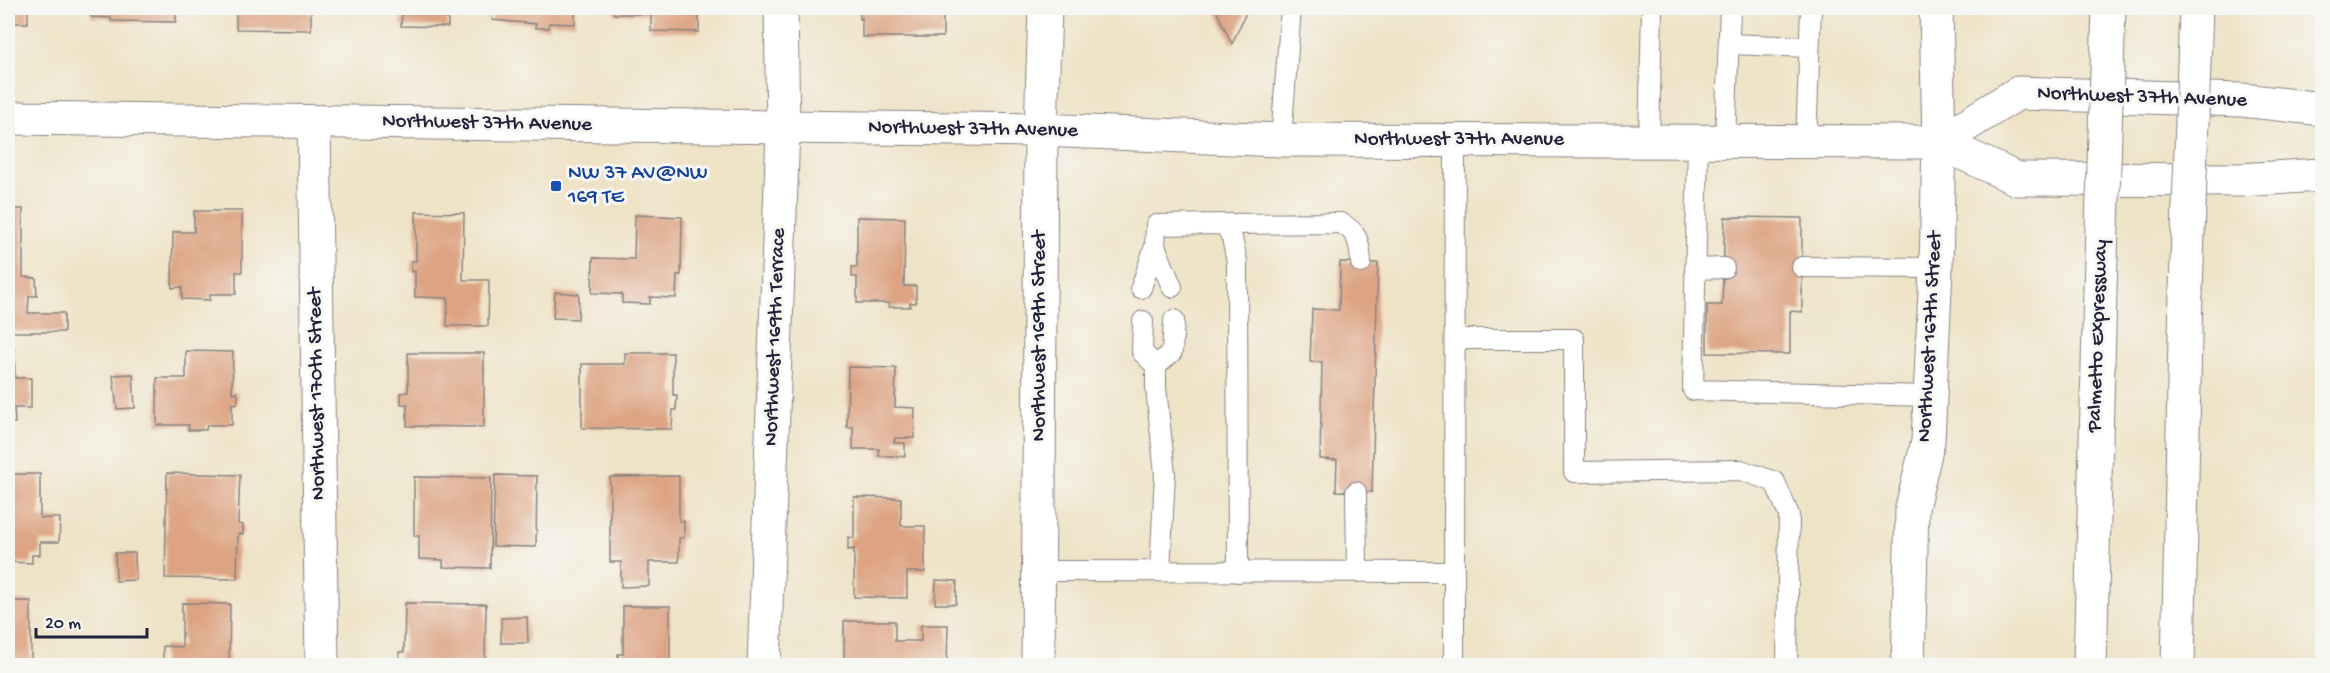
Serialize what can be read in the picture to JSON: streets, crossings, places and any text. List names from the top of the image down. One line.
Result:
{"streets":{"main road":["Northwest 37th Avenue","Northwest 169th Street","Palmetto Expressway","Northwest 169th Terrace","Northwest 167th Street","Northwest 170th Street"]},"crossings":[["Northwest 37th Avenue","Northwest 169th Street"],["Northwest 37th Avenue","Northwest 169th Terrace"],["Northwest 37th Avenue","Northwest 167th Street"],["Northwest 37th Avenue","Northwest 170th Street"]],"places":{"transit":["NW 37 AV@NW 169 TE"]},"scale_bar":"20 m"}
